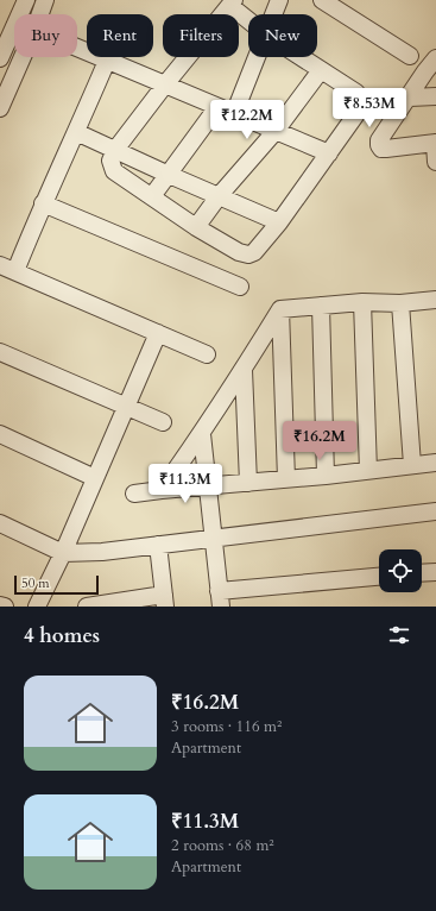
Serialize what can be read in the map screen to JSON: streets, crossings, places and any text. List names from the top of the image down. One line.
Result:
{"scale_bar":"50 m","page":{"chip":["Buy","Rent","Filters","New"],"price":["₹8.53M","₹12.2M","₹16.2M","₹11.3M"],"scale":"50 m","heading":"4 homes","list":[{"name":"₹16.2M","note":"3 rooms · 116 m² · Apartment"},{"name":"₹11.3M","note":"2 rooms · 68 m² · Apartment"}]}}
